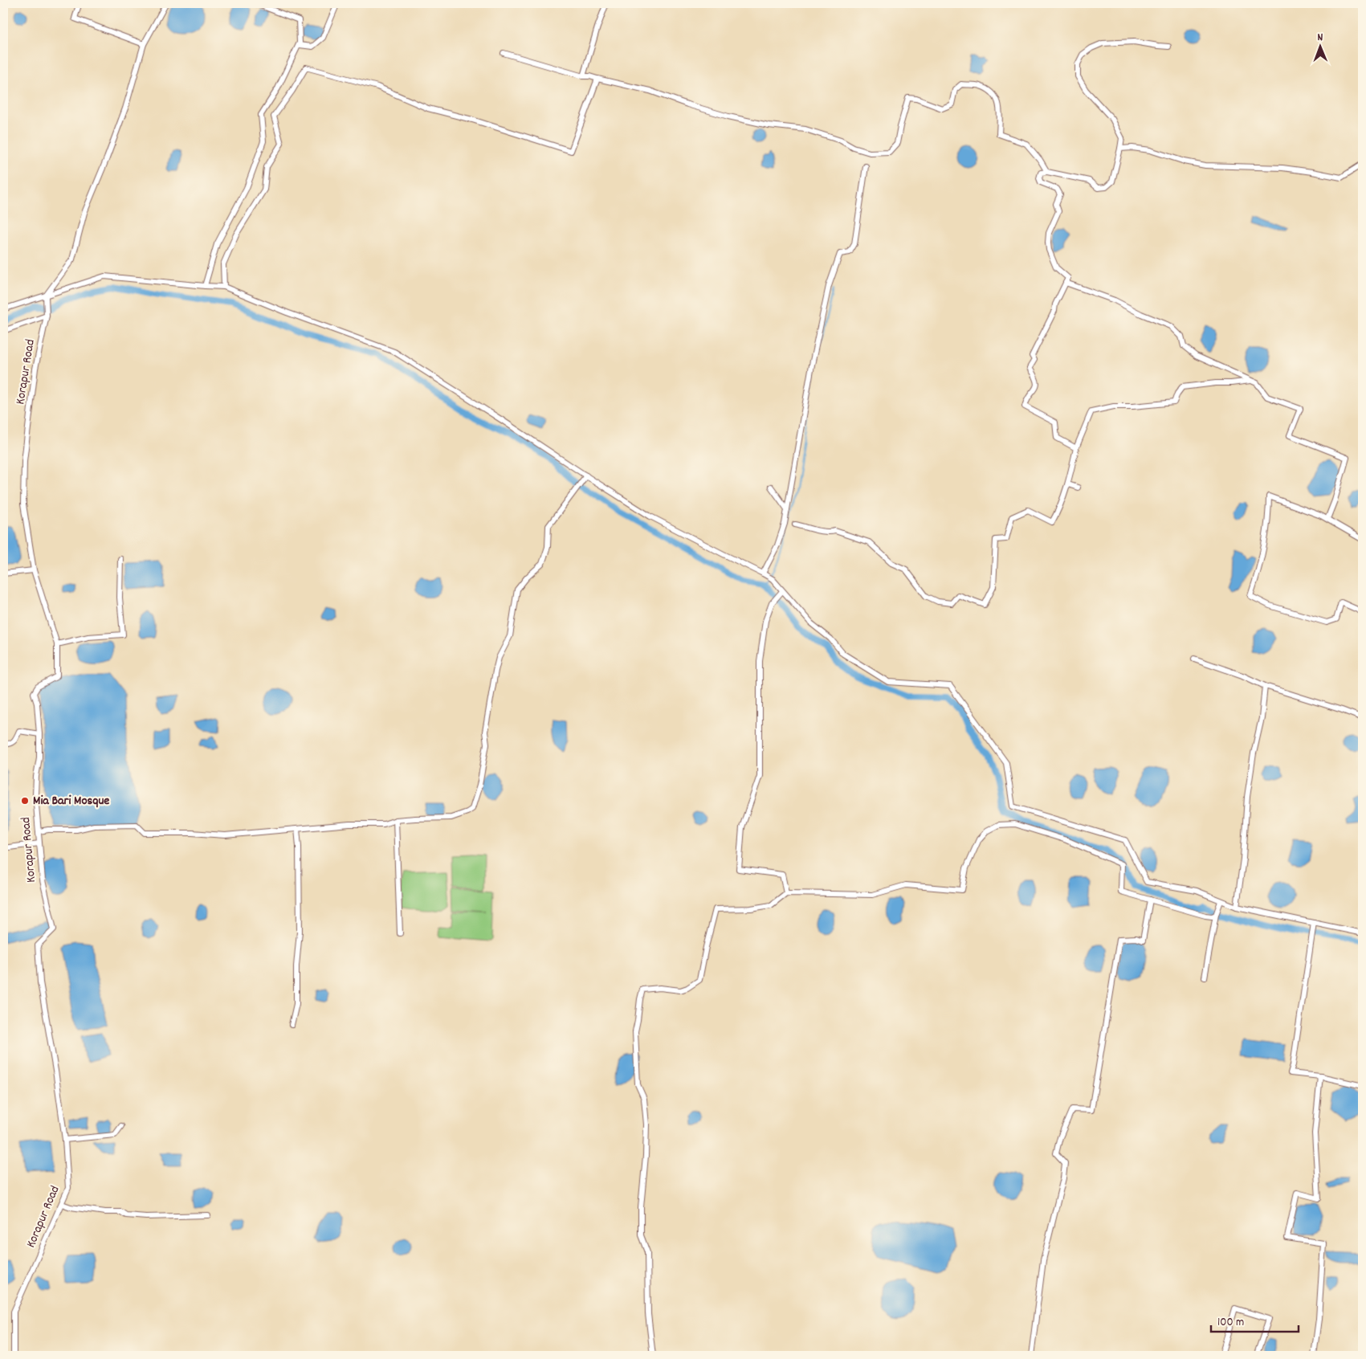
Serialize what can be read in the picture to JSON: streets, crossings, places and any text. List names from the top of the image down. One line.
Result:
{"streets":{"street":["Korapur Road"]},"places":["Mia Bari Mosque"],"scale_bar":"100 m","north":"top"}
